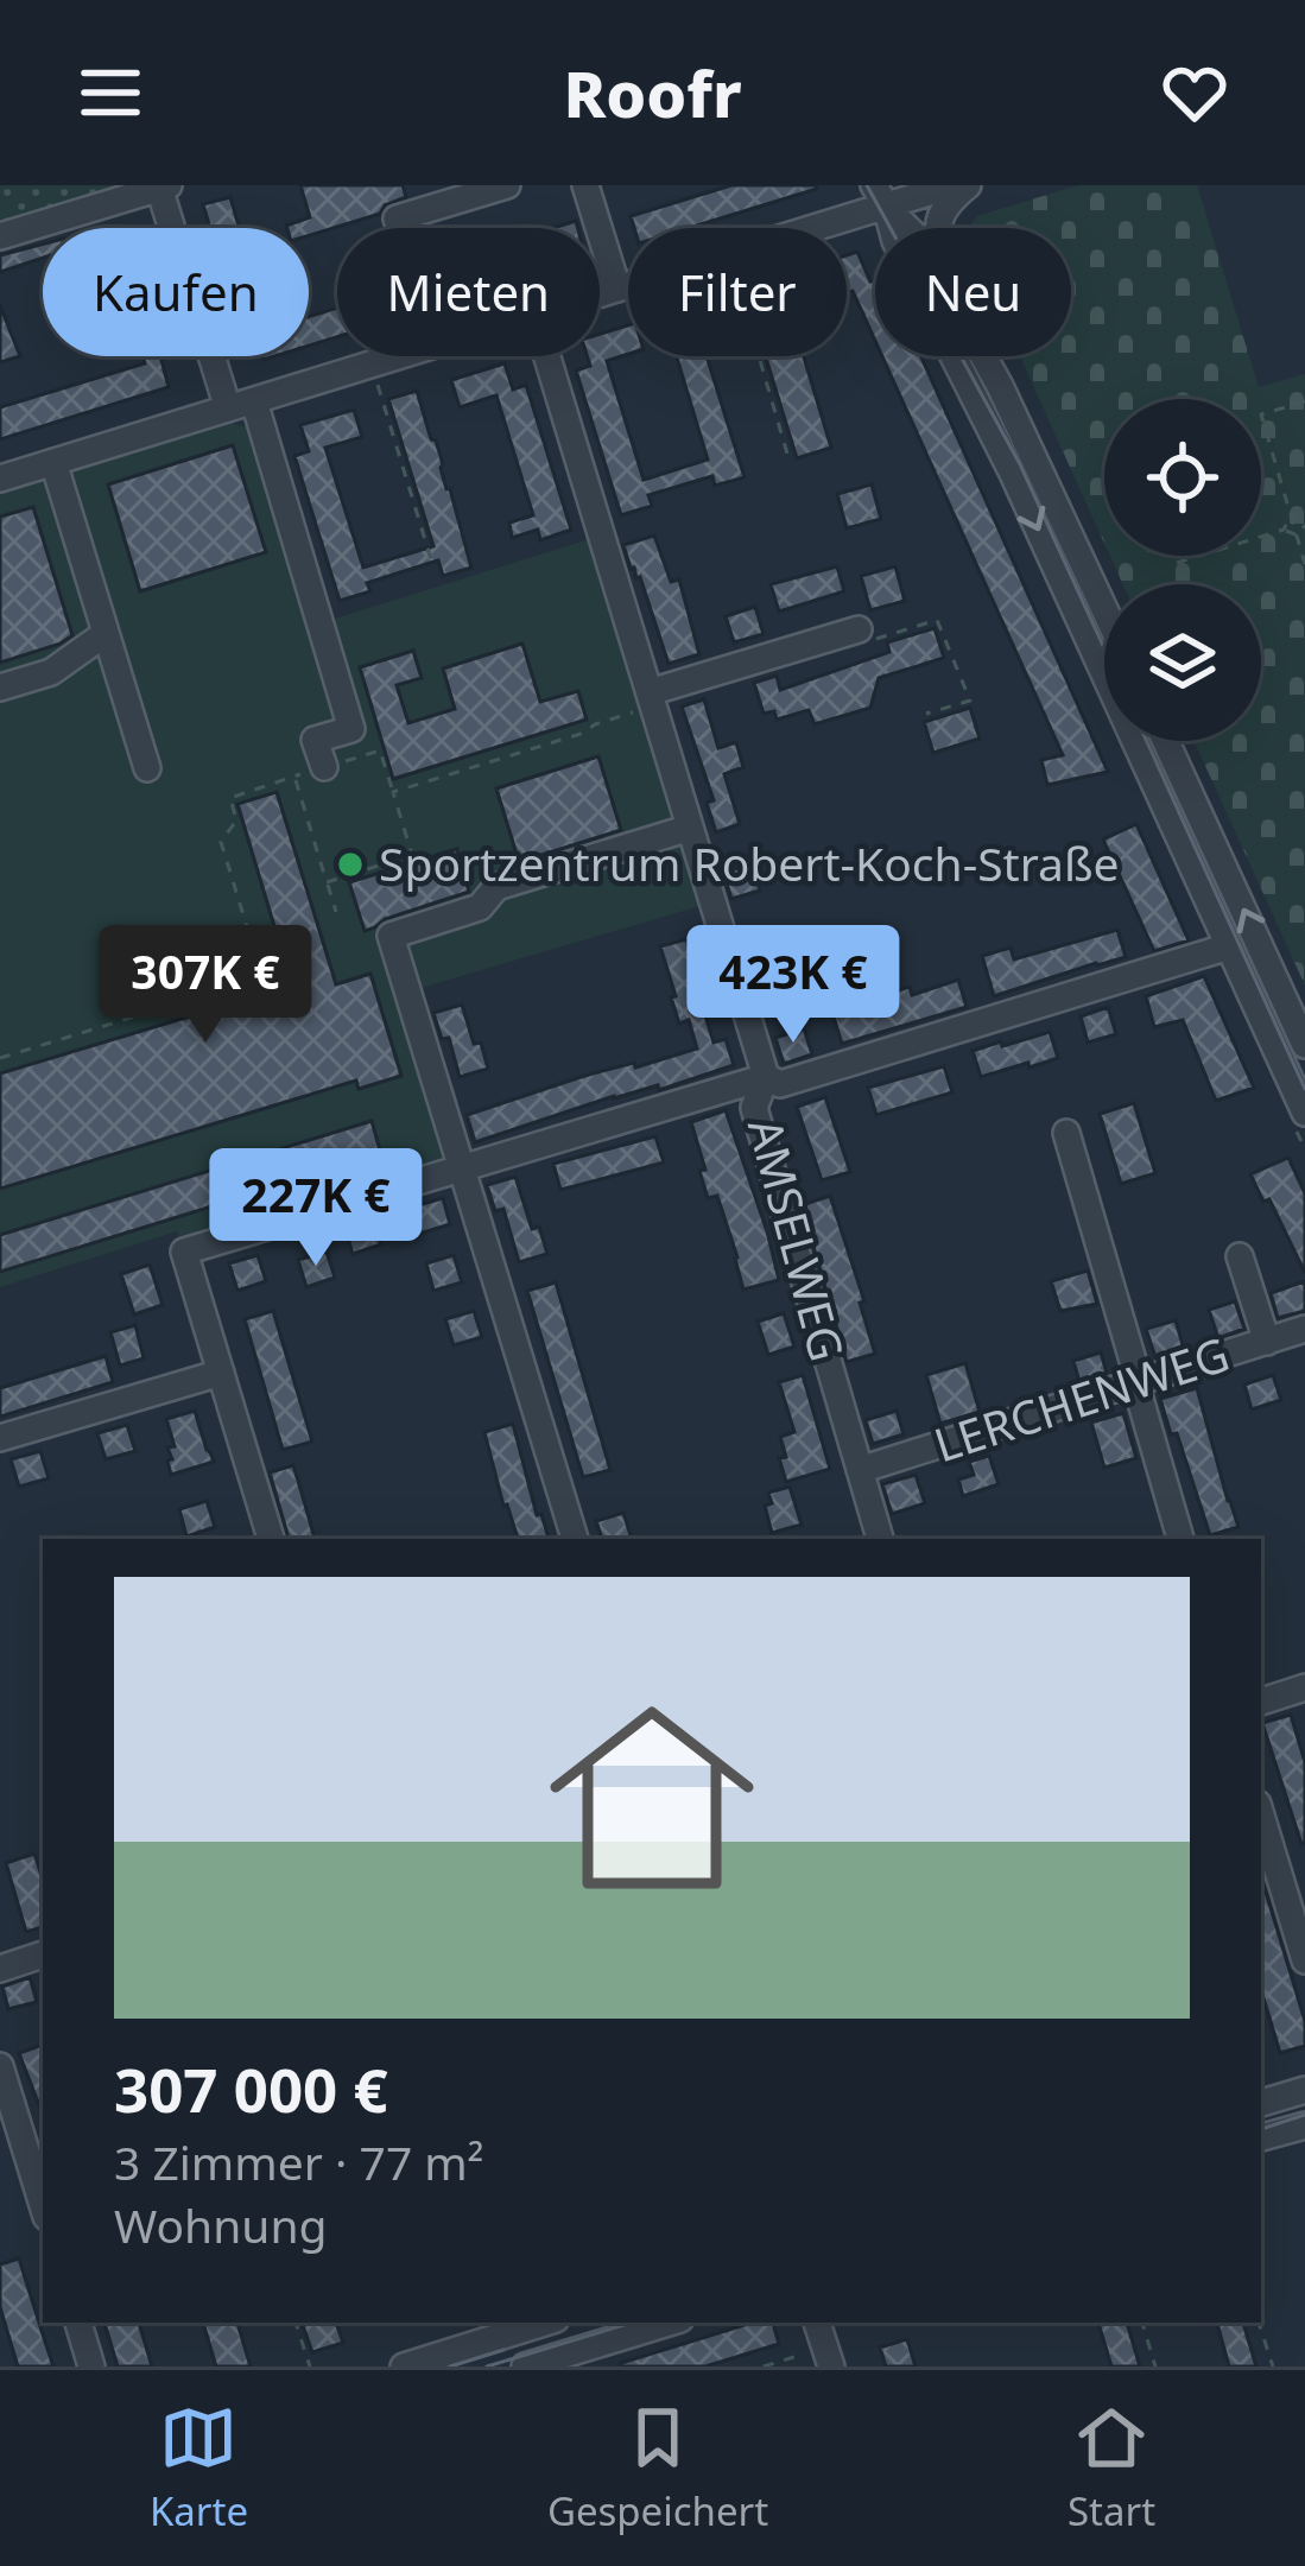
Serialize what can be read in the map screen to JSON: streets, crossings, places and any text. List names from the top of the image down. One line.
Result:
{"streets":{"street":["AMSELWEG","LERCHENWEG"]},"crossings":[["AMSELWEG","LERCHENWEG"]],"places":["Sportzentrum Robert-Koch-Straße"],"page":{"header":"Roofr","chip":["Kaufen","Mieten","Filter","Neu"],"price":["307K €","423K €","227K €"],"list":[{"name":"307 000 €","note":"3 Zimmer · 77 m² · Wohnung"}],"tabs":["Karte","Gespeichert","Start"]}}
